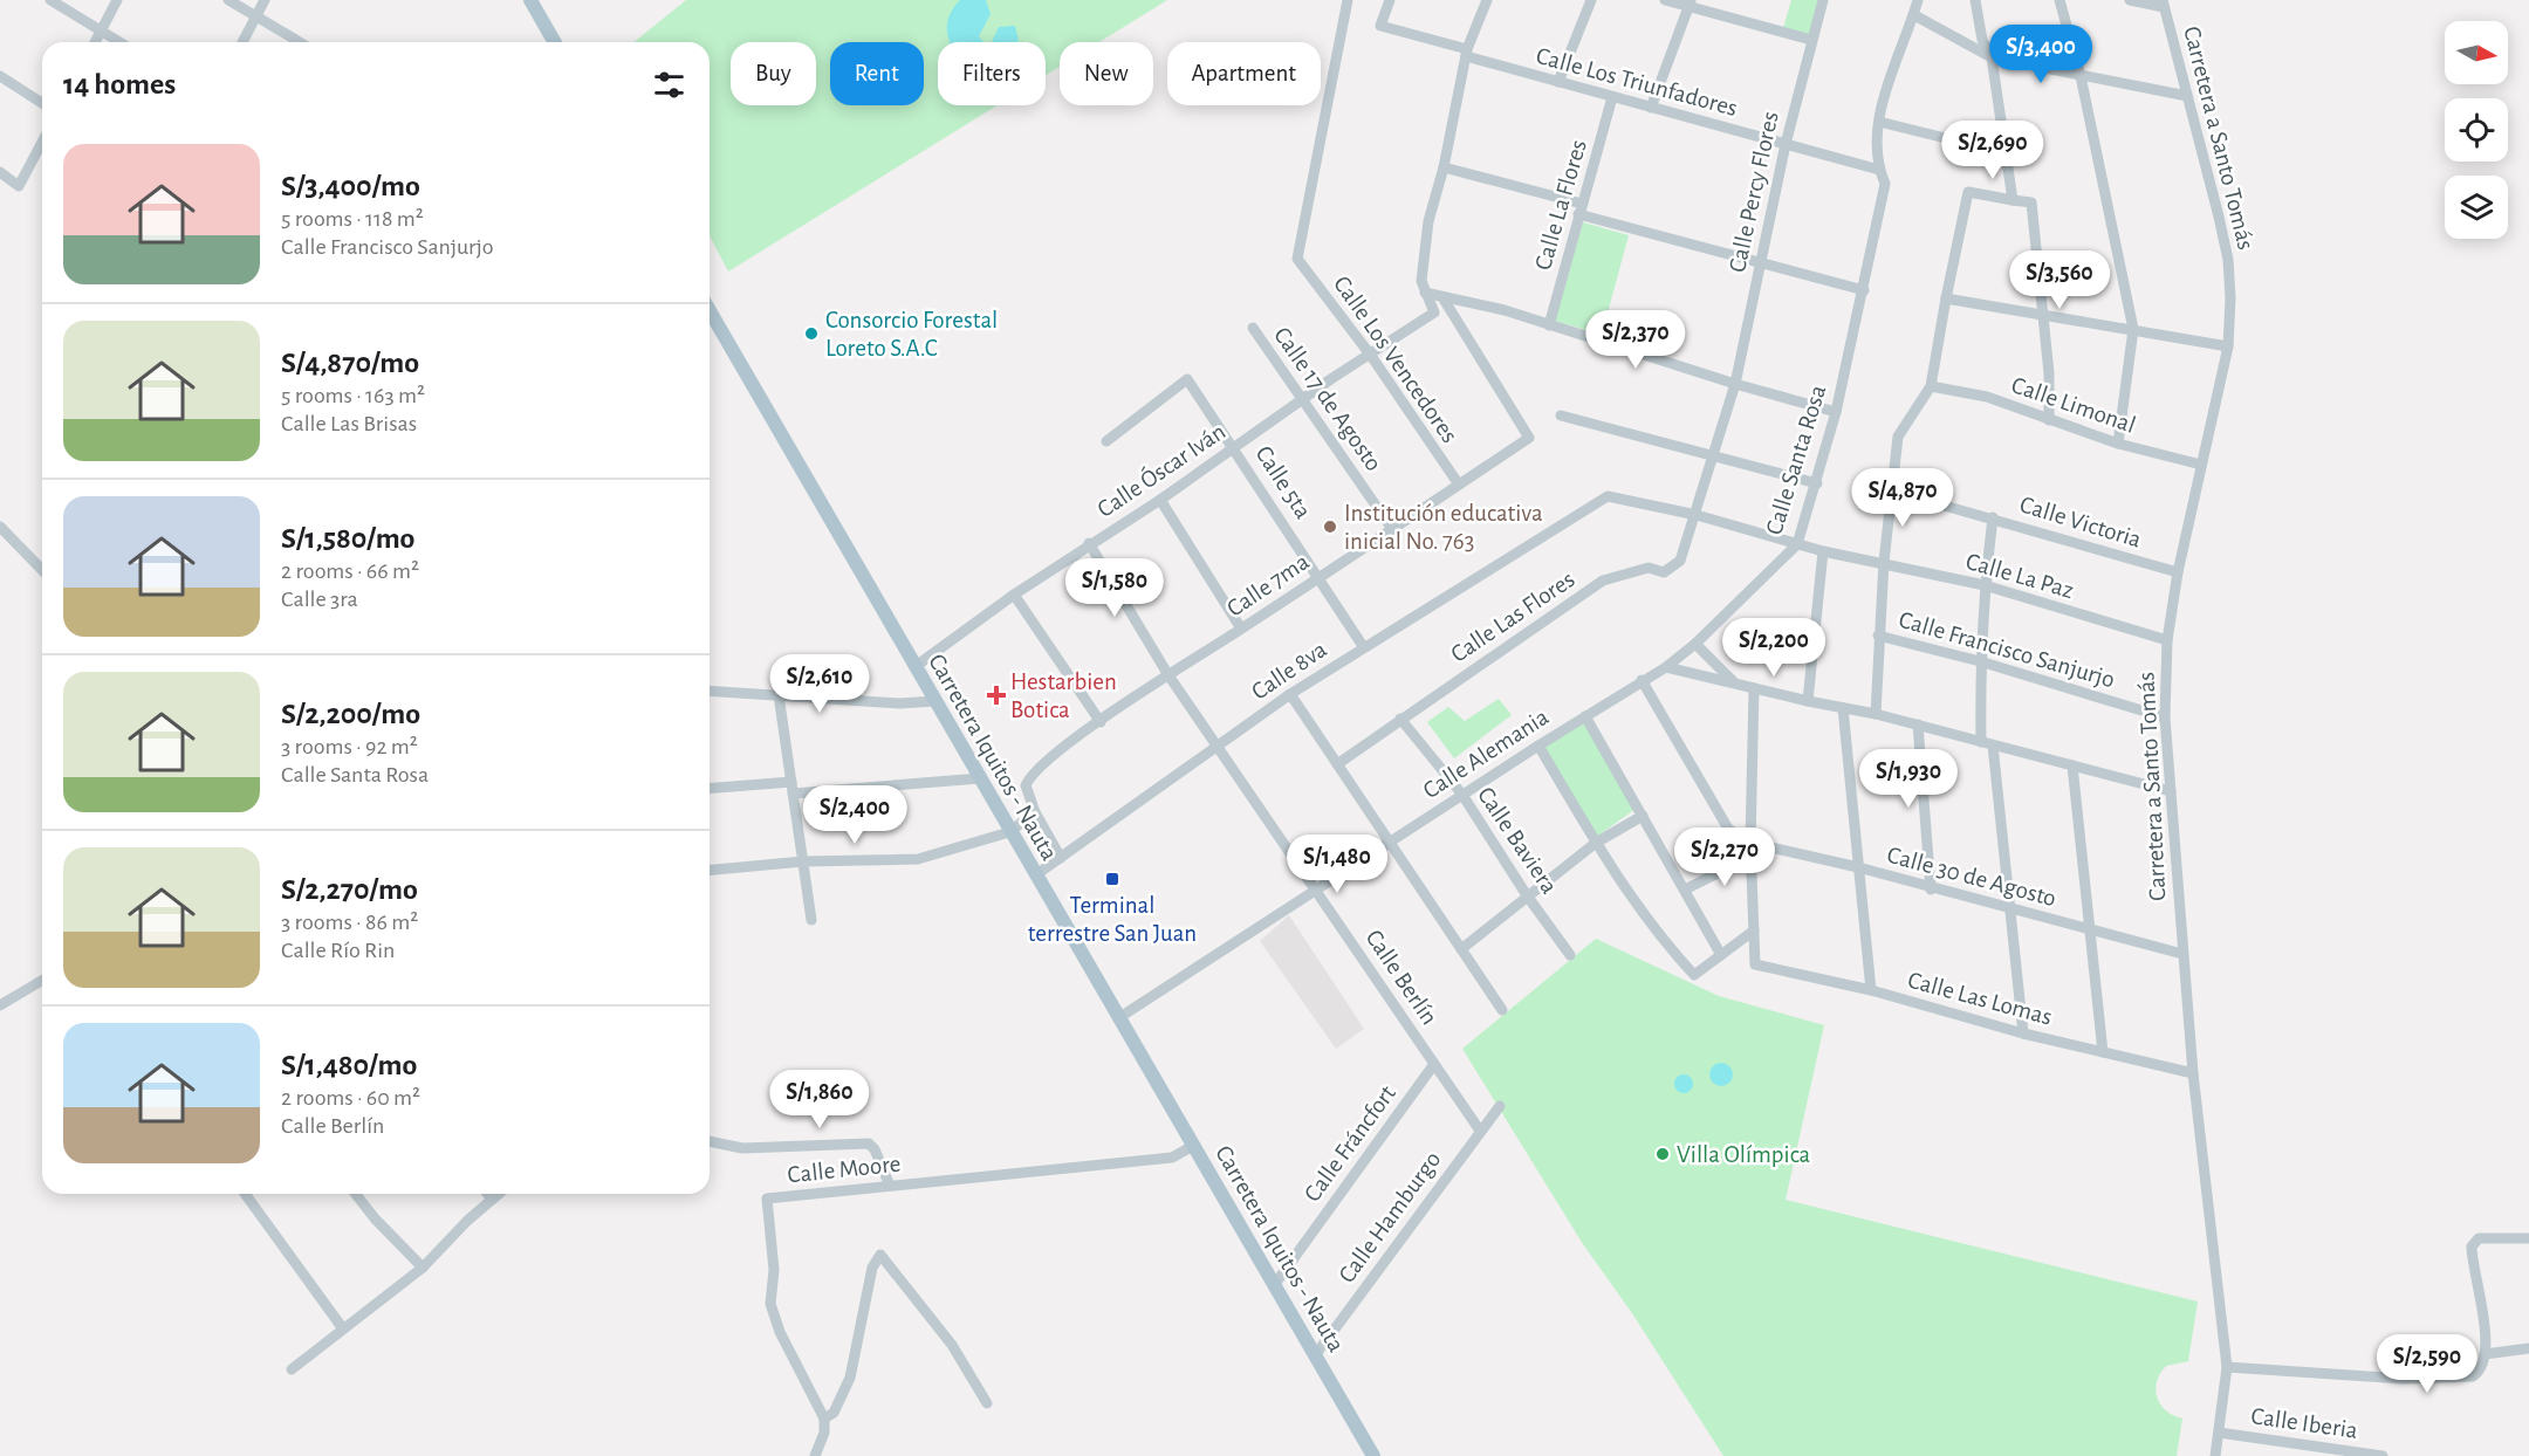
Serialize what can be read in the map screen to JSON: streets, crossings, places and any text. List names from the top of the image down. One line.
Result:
{"streets":{"main road":["Carretera Iquitos - Nauta"],"street":["Calle Los Triunfadores","Carretera a Santo Tomás","Calle Percy Flores","Calle La Flores","Calle Los Vencedores","Calle 17 de Agosto","Calle Limonal","Calle Santa Rosa","Calle Óscar Iván","Calle 5ta","Calle Victoria","Calle La Paz","Calle 7ma","Calle Las Flores","Calle Francisco Sanjurjo","Calle 8va","Calle Alemania","Calle Baviera","Calle 30 de Agosto","Calle Berlín","Calle Las Lomas","Calle Fráncfort","Calle Moore","Calle Hamburgo","Calle Iberia"]},"crossings":[["Calle Los Triunfadores","Calle Percy Flores"],["Calle Los Triunfadores","Calle La Flores"],["Calle Los Triunfadores","Calle Santa Rosa"],["Carretera a Santo Tomás","Calle Limonal"],["Carretera a Santo Tomás","Calle Victoria"],["Carretera a Santo Tomás","Calle La Paz"],["Carretera a Santo Tomás","Calle Francisco Sanjurjo"],["Carretera a Santo Tomás","Calle 30 de Agosto"],["Carretera a Santo Tomás","Calle Las Lomas"],["Carretera a Santo Tomás","Calle Iberia"],["Calle Percy Flores","Calle La Paz"],["Calle Percy Flores","Calle Las Flores"],["Calle Los Vencedores","Calle Óscar Iván"],["Calle Los Vencedores","Calle 7ma"],["Calle 17 de Agosto","Calle Óscar Iván"],["Calle 17 de Agosto","Calle 7ma"],["Calle Santa Rosa","Calle La Paz"],["Calle Santa Rosa","Calle Alemania"],["Calle Óscar Iván","Calle 5ta"],["Calle Óscar Iván","Carretera Iquitos - Nauta"],["Calle Óscar Iván","Calle Berlín"],["Calle 5ta","Calle 7ma"],["Calle 5ta","Calle 8va"],["Calle La Paz","Calle Las Flores"],["Calle La Paz","Calle 8va"],["Calle 7ma","Calle 8va"],["Calle 7ma","Calle Berlín"],["Calle Las Flores","Calle Baviera"],["Calle 8va","Carretera Iquitos - Nauta"],["Calle 8va","Calle Berlín"],["Calle Alemania","Carretera Iquitos - Nauta"],["Calle Alemania","Calle Baviera"],["Calle Alemania","Calle Berlín"],["Carretera Iquitos - Nauta","Calle Fráncfort"],["Carretera Iquitos - Nauta","Calle Moore"],["Carretera Iquitos - Nauta","Calle Hamburgo"],["Calle Berlín","Calle Fráncfort"],["Calle Berlín","Calle Hamburgo"]],"places":{"other":["Consorcio Forestal Loreto S.A.C","Institución educativa inicial No. 763","Villa Olímpica"],"health":["Hestarbien Botica"],"transit":["Terminal terrestre San Juan"]},"north":"right","page":{"price":["S/3,400","S/2,690","S/3,560","S/2,370","S/4,870","S/1,580","S/2,200","S/2,610","S/1,930","S/2,400","S/2,270","S/1,480","S/1,860","S/2,590"],"chip":["Buy","Rent","Filters","New","Apartment"],"heading":"14 homes","list":[{"name":"S/3,400/mo","note":"5 rooms · 118 m² · Calle Francisco Sanjurjo"},{"name":"S/4,870/mo","note":"5 rooms · 163 m² · Calle Las Brisas"},{"name":"S/1,580/mo","note":"2 rooms · 66 m² · Calle 3ra"},{"name":"S/2,200/mo","note":"3 rooms · 92 m² · Calle Santa Rosa"},{"name":"S/2,270/mo","note":"3 rooms · 86 m² · Calle Río Rin"},{"name":"S/1,480/mo","note":"2 rooms · 60 m² · Calle Berlín"}]}}
